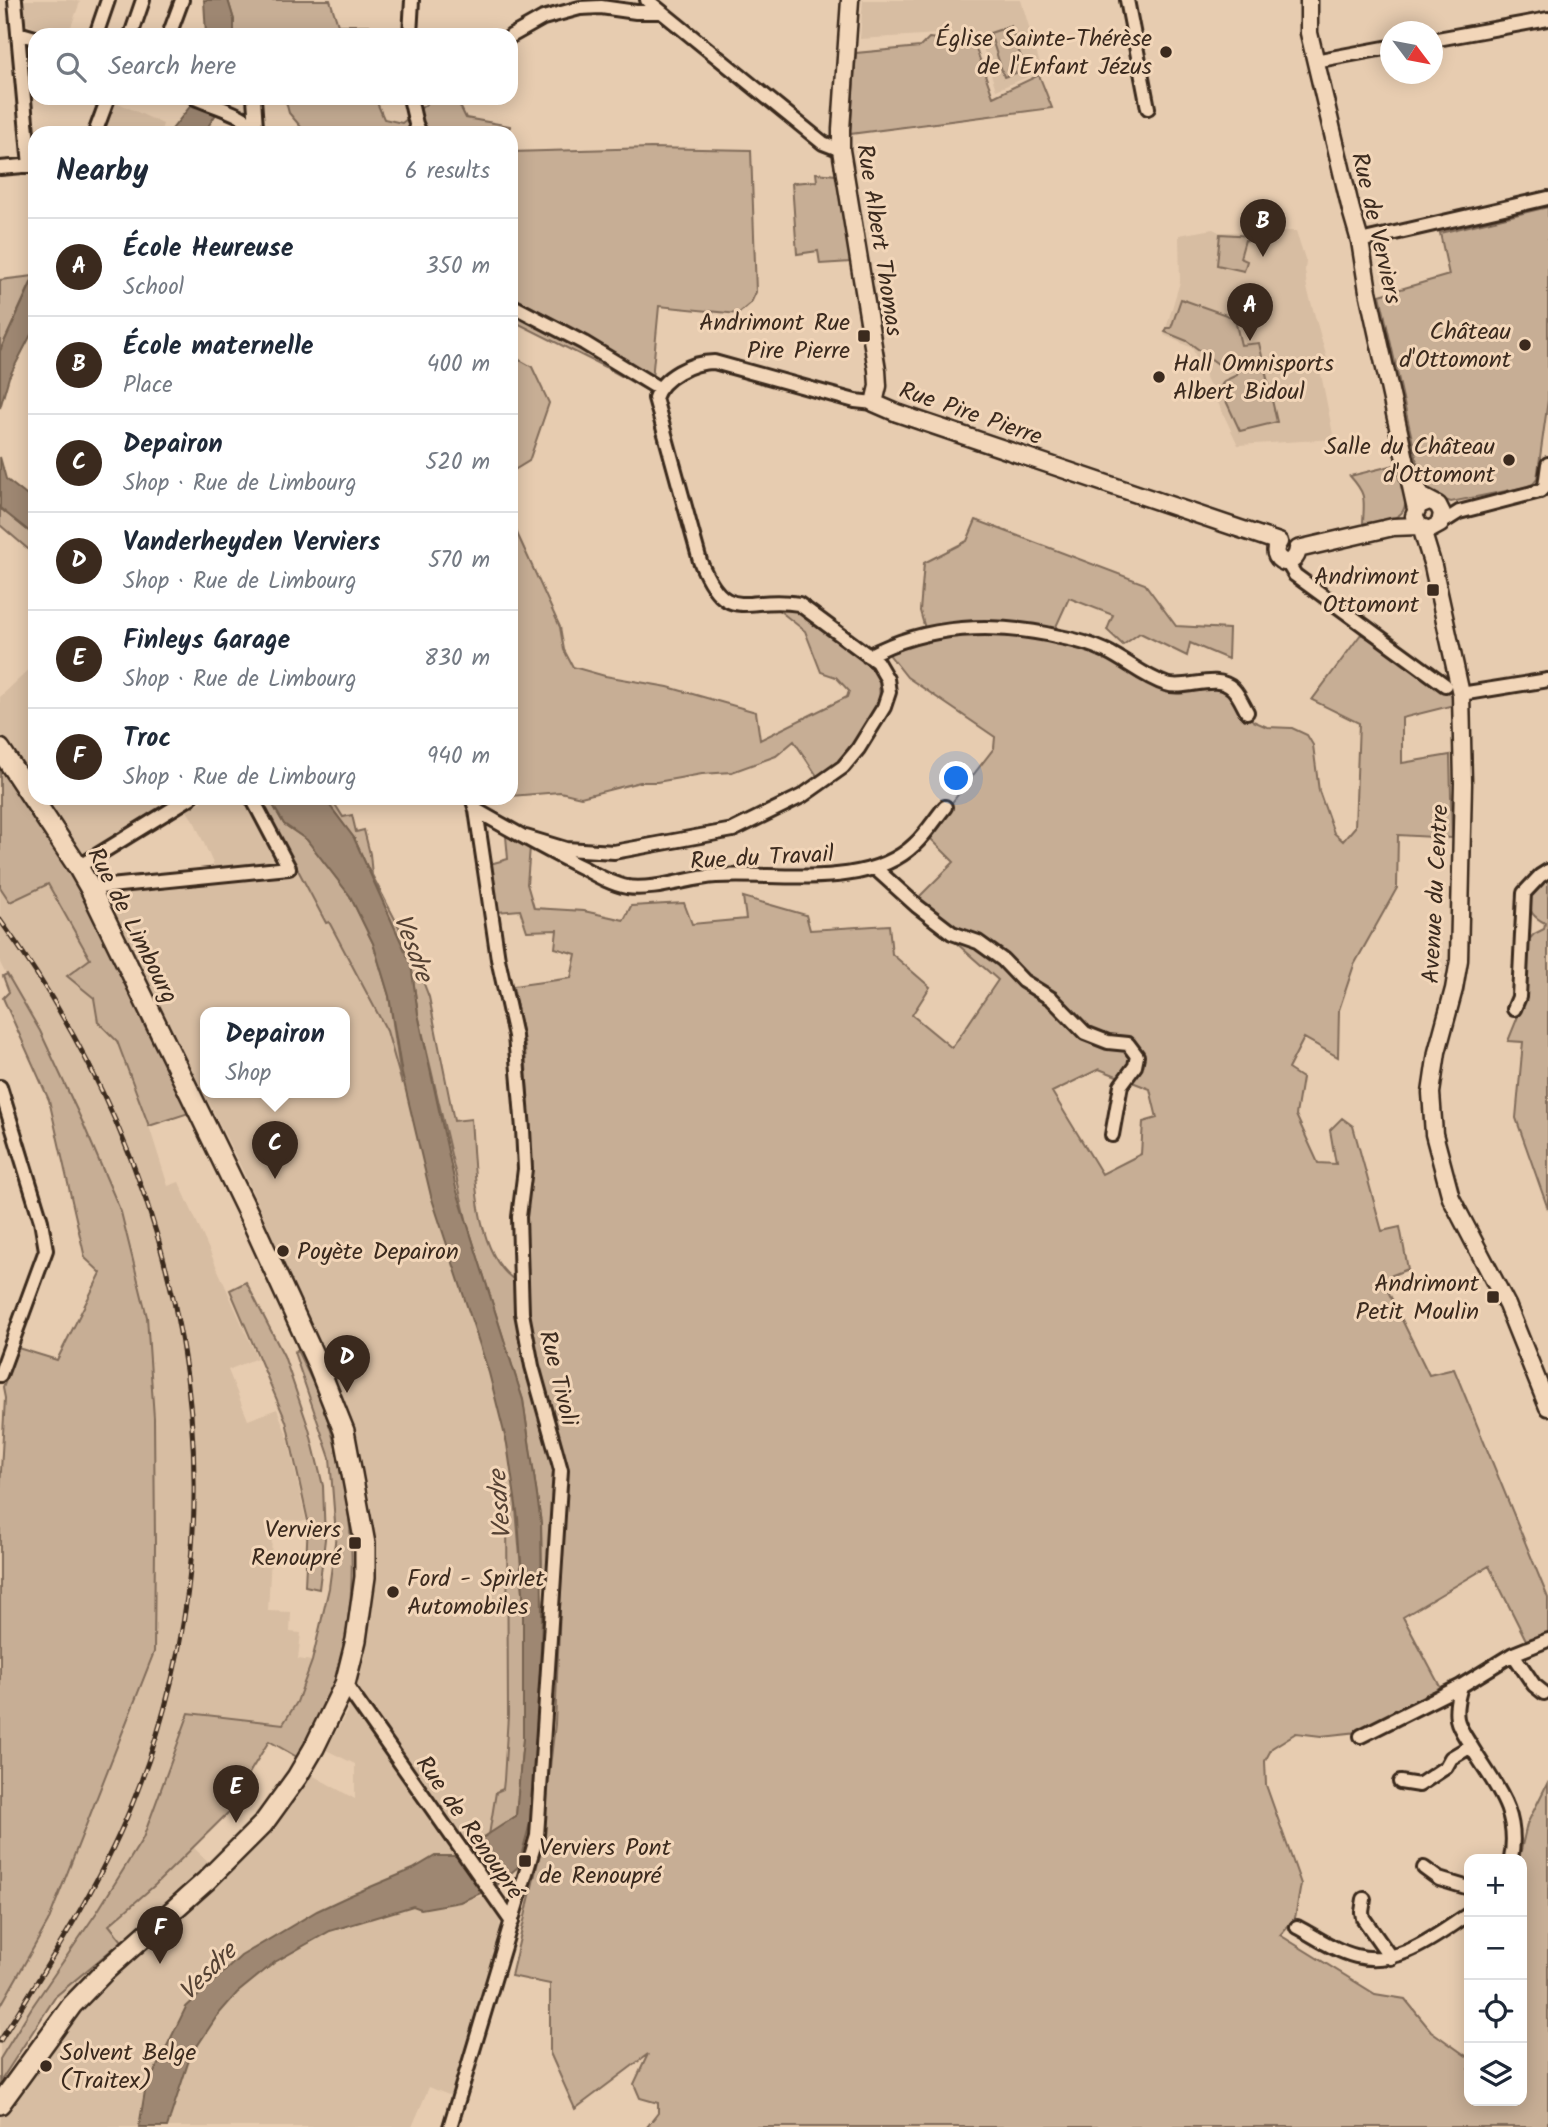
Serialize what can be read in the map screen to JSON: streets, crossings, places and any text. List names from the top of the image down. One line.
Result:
{"streets":{"main road":["Rue de Limbourg"],"street":["Rue de Verviers","Rue Albert Thomas","Rue Pire Pierre","Rue du Travail","Avenue du Centre","Rue Tivoli","Rue de Renoupré"]},"crossings":[["Rue de Verviers","Avenue du Centre"],["Rue Albert Thomas","Rue Pire Pierre"],["Rue de Limbourg","Rue de Renoupré"],["Rue Tivoli","Rue de Renoupré"]],"water":["Vesdre"],"places":{"other":["Église Sainte-Thérèse de l'Enfant Jézus","Château d'Ottomont","Hall Omnisports Albert Bidoul","Salle du Château d'Ottomont","Poyète Depairon","Ford - Spirlet Automobiles","Solvent Belge (Traitex)"],"transit":["Andrimont Rue Pire Pierre","Andrimont Ottomont","Andrimont Petit Moulin","Verviers Renoupré","Verviers Pont de Renoupré"]},"north":"bottom right","page":{"search":"Search here","heading":["Nearby","6 results"],"pins":["B","A","C","D","E","F"],"list":[{"mark":"A","name":"École Heureuse","note":"School","value":"350 m"},{"mark":"B","name":"École maternelle","note":"Place","value":"400 m"},{"mark":"C","name":"Depairon","note":"Shop · Rue de Limbourg","value":"520 m"},{"mark":"D","name":"Vanderheyden Verviers","note":"Shop · Rue de Limbourg","value":"570 m"},{"mark":"E","name":"Finleys Garage","note":"Shop · Rue de Limbourg","value":"830 m"},{"mark":"F","name":"Troc","note":"Shop · Rue de Limbourg","value":"940 m"}],"popup":["Depairon","Shop"],"map_buttons":["+","−"]}}
